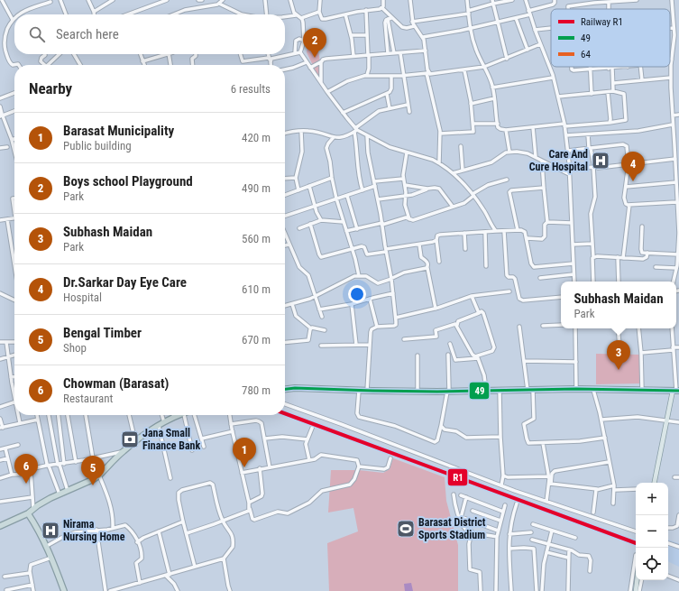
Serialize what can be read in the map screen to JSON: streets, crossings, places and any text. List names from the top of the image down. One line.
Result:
{"places":{"hospital":["Care And Cure Hospital","Nirama Nursing Home"],"bank":["Jana Small Finance Bank"],"sports":["Barasat District Sports Stadium"]},"lines":["transit line 49","rail line R1"],"legend":["Railway R1","49","64"],"page":{"search":"Search here","pins":["2","4","3","1","6","5"],"heading":["Nearby","6 results"],"list":[{"mark":"1","name":"Barasat Municipality","note":"Public building","value":"420 m"},{"mark":"2","name":"Boys school Playground","note":"Park","value":"490 m"},{"mark":"3","name":"Subhash Maidan","note":"Park","value":"560 m"},{"mark":"4","name":"Dr.Sarkar Day Eye Care","note":"Hospital","value":"610 m"},{"mark":"5","name":"Bengal Timber","note":"Shop","value":"670 m"},{"mark":"6","name":"Chowman (Barasat)","note":"Restaurant","value":"780 m"}],"popup":["Subhash Maidan","Park"],"map_buttons":["+","−"]}}
